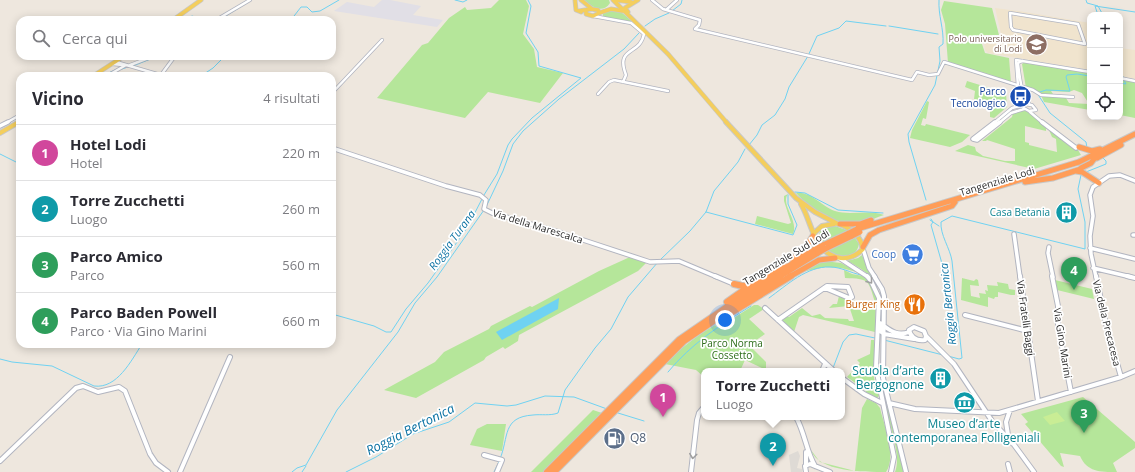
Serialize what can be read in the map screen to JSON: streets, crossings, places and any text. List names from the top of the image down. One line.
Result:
{"streets":{"highway":["Tangenziale Lodi","Tangenziale Sud Lodi"],"street":["Via della Marescalca","Via Fratelli Baggi","Via della Precacesa","Via Gino Marini"]},"crossings":[["Tangenziale Lodi","Tangenziale Sud Lodi"]],"water":["Roggia Turana","Roggia Bertonica"],"parks":["Parco Norma Cossetto"],"places":{"school or university":["Polo universitario di Lodi"],"bus stop":["Parco Tecnologico"],"building":["Casa Betania","Scuola d’arte Bergognone"],"supermarket":["Coop"],"restaurant":["Burger King"],"museum":["Museo d’arte contemporanea Folligeniali"],"fuel station":["Q8"]},"page":{"map_buttons":["+","−"],"search":"Cerca qui","heading":["Vicino","4 risultati"],"list":[{"mark":"1","name":"Hotel Lodi","note":"Hotel","value":"220 m"},{"mark":"2","name":"Torre Zucchetti","note":"Luogo","value":"260 m"},{"mark":"3","name":"Parco Amico","note":"Parco","value":"560 m"},{"mark":"4","name":"Parco Baden Powell","note":"Parco · Via Gino Marini","value":"660 m"}],"pins":["4","1","3","2"],"popup":["Torre Zucchetti","Luogo"]}}
